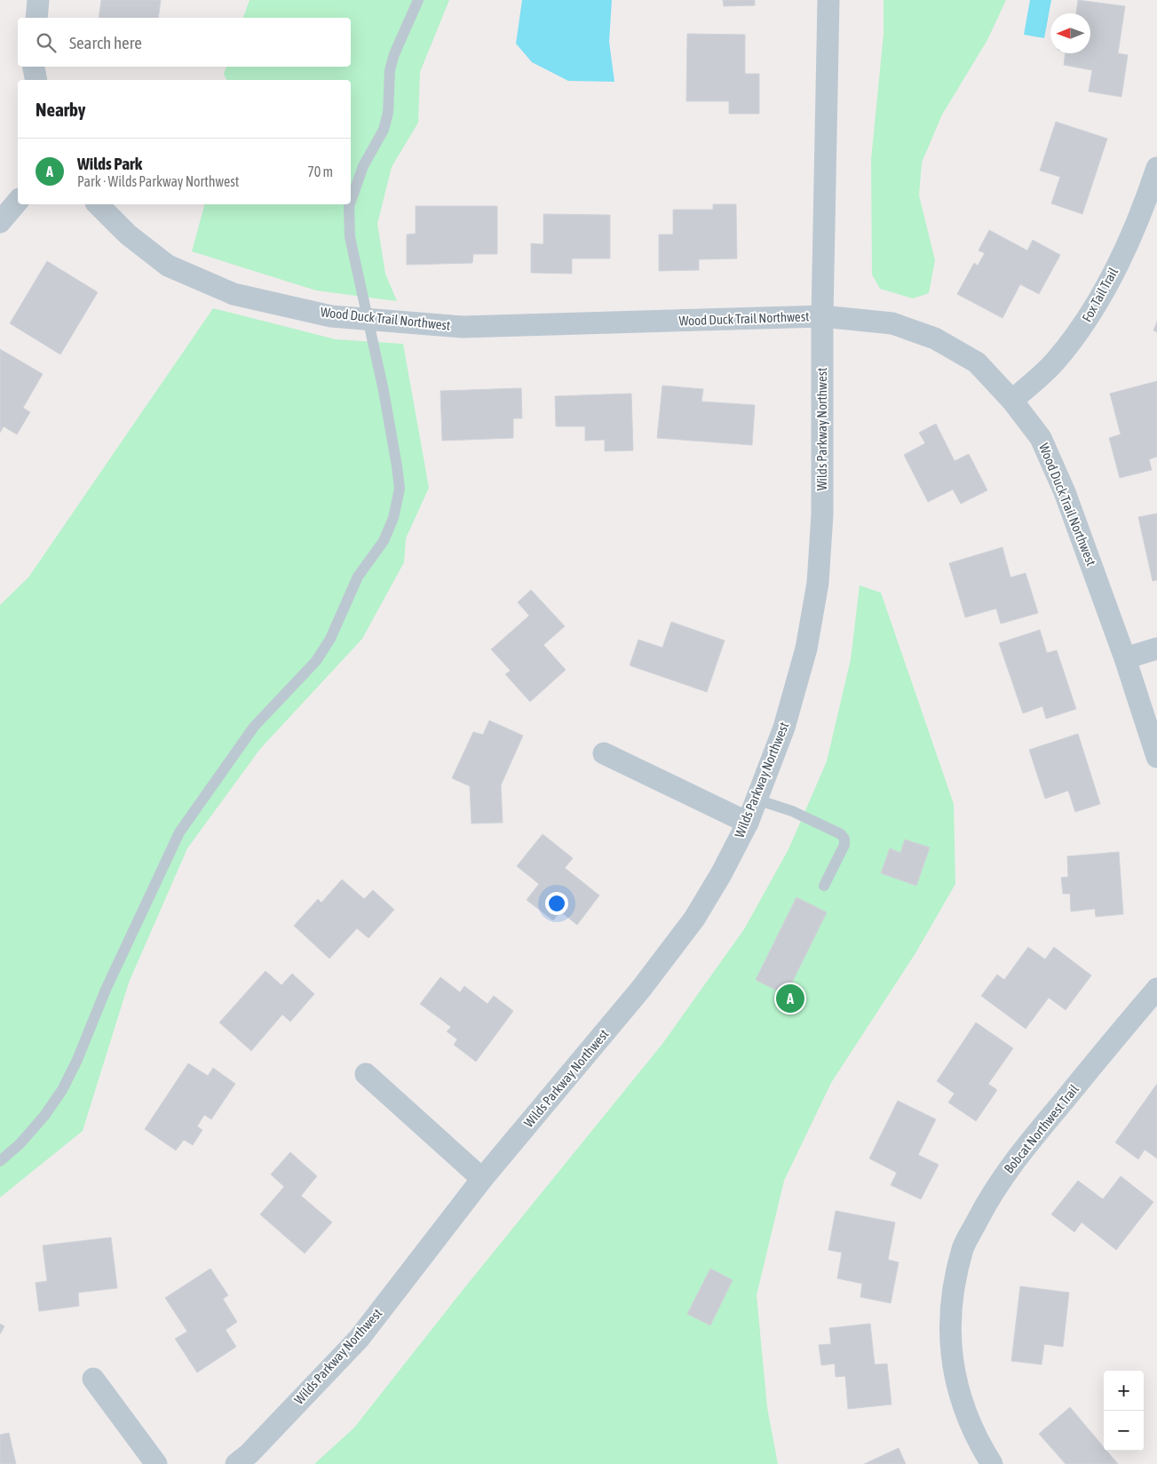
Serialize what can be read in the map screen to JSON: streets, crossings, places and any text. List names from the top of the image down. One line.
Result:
{"streets":{"street":["Fox Tail Trail","Wood Duck Trail Northwest","Wilds Parkway Northwest","Bobcat Northwest Trail"]},"crossings":[["Fox Tail Trail","Wood Duck Trail Northwest"],["Wood Duck Trail Northwest","Wilds Parkway Northwest"]],"north":"left","page":{"search":"Search here","heading":"Nearby","list":[{"mark":"A","name":"Wilds Park","note":"Park · Wilds Parkway Northwest","value":"70 m"}],"pins":"A","map_buttons":["+","−"]}}
